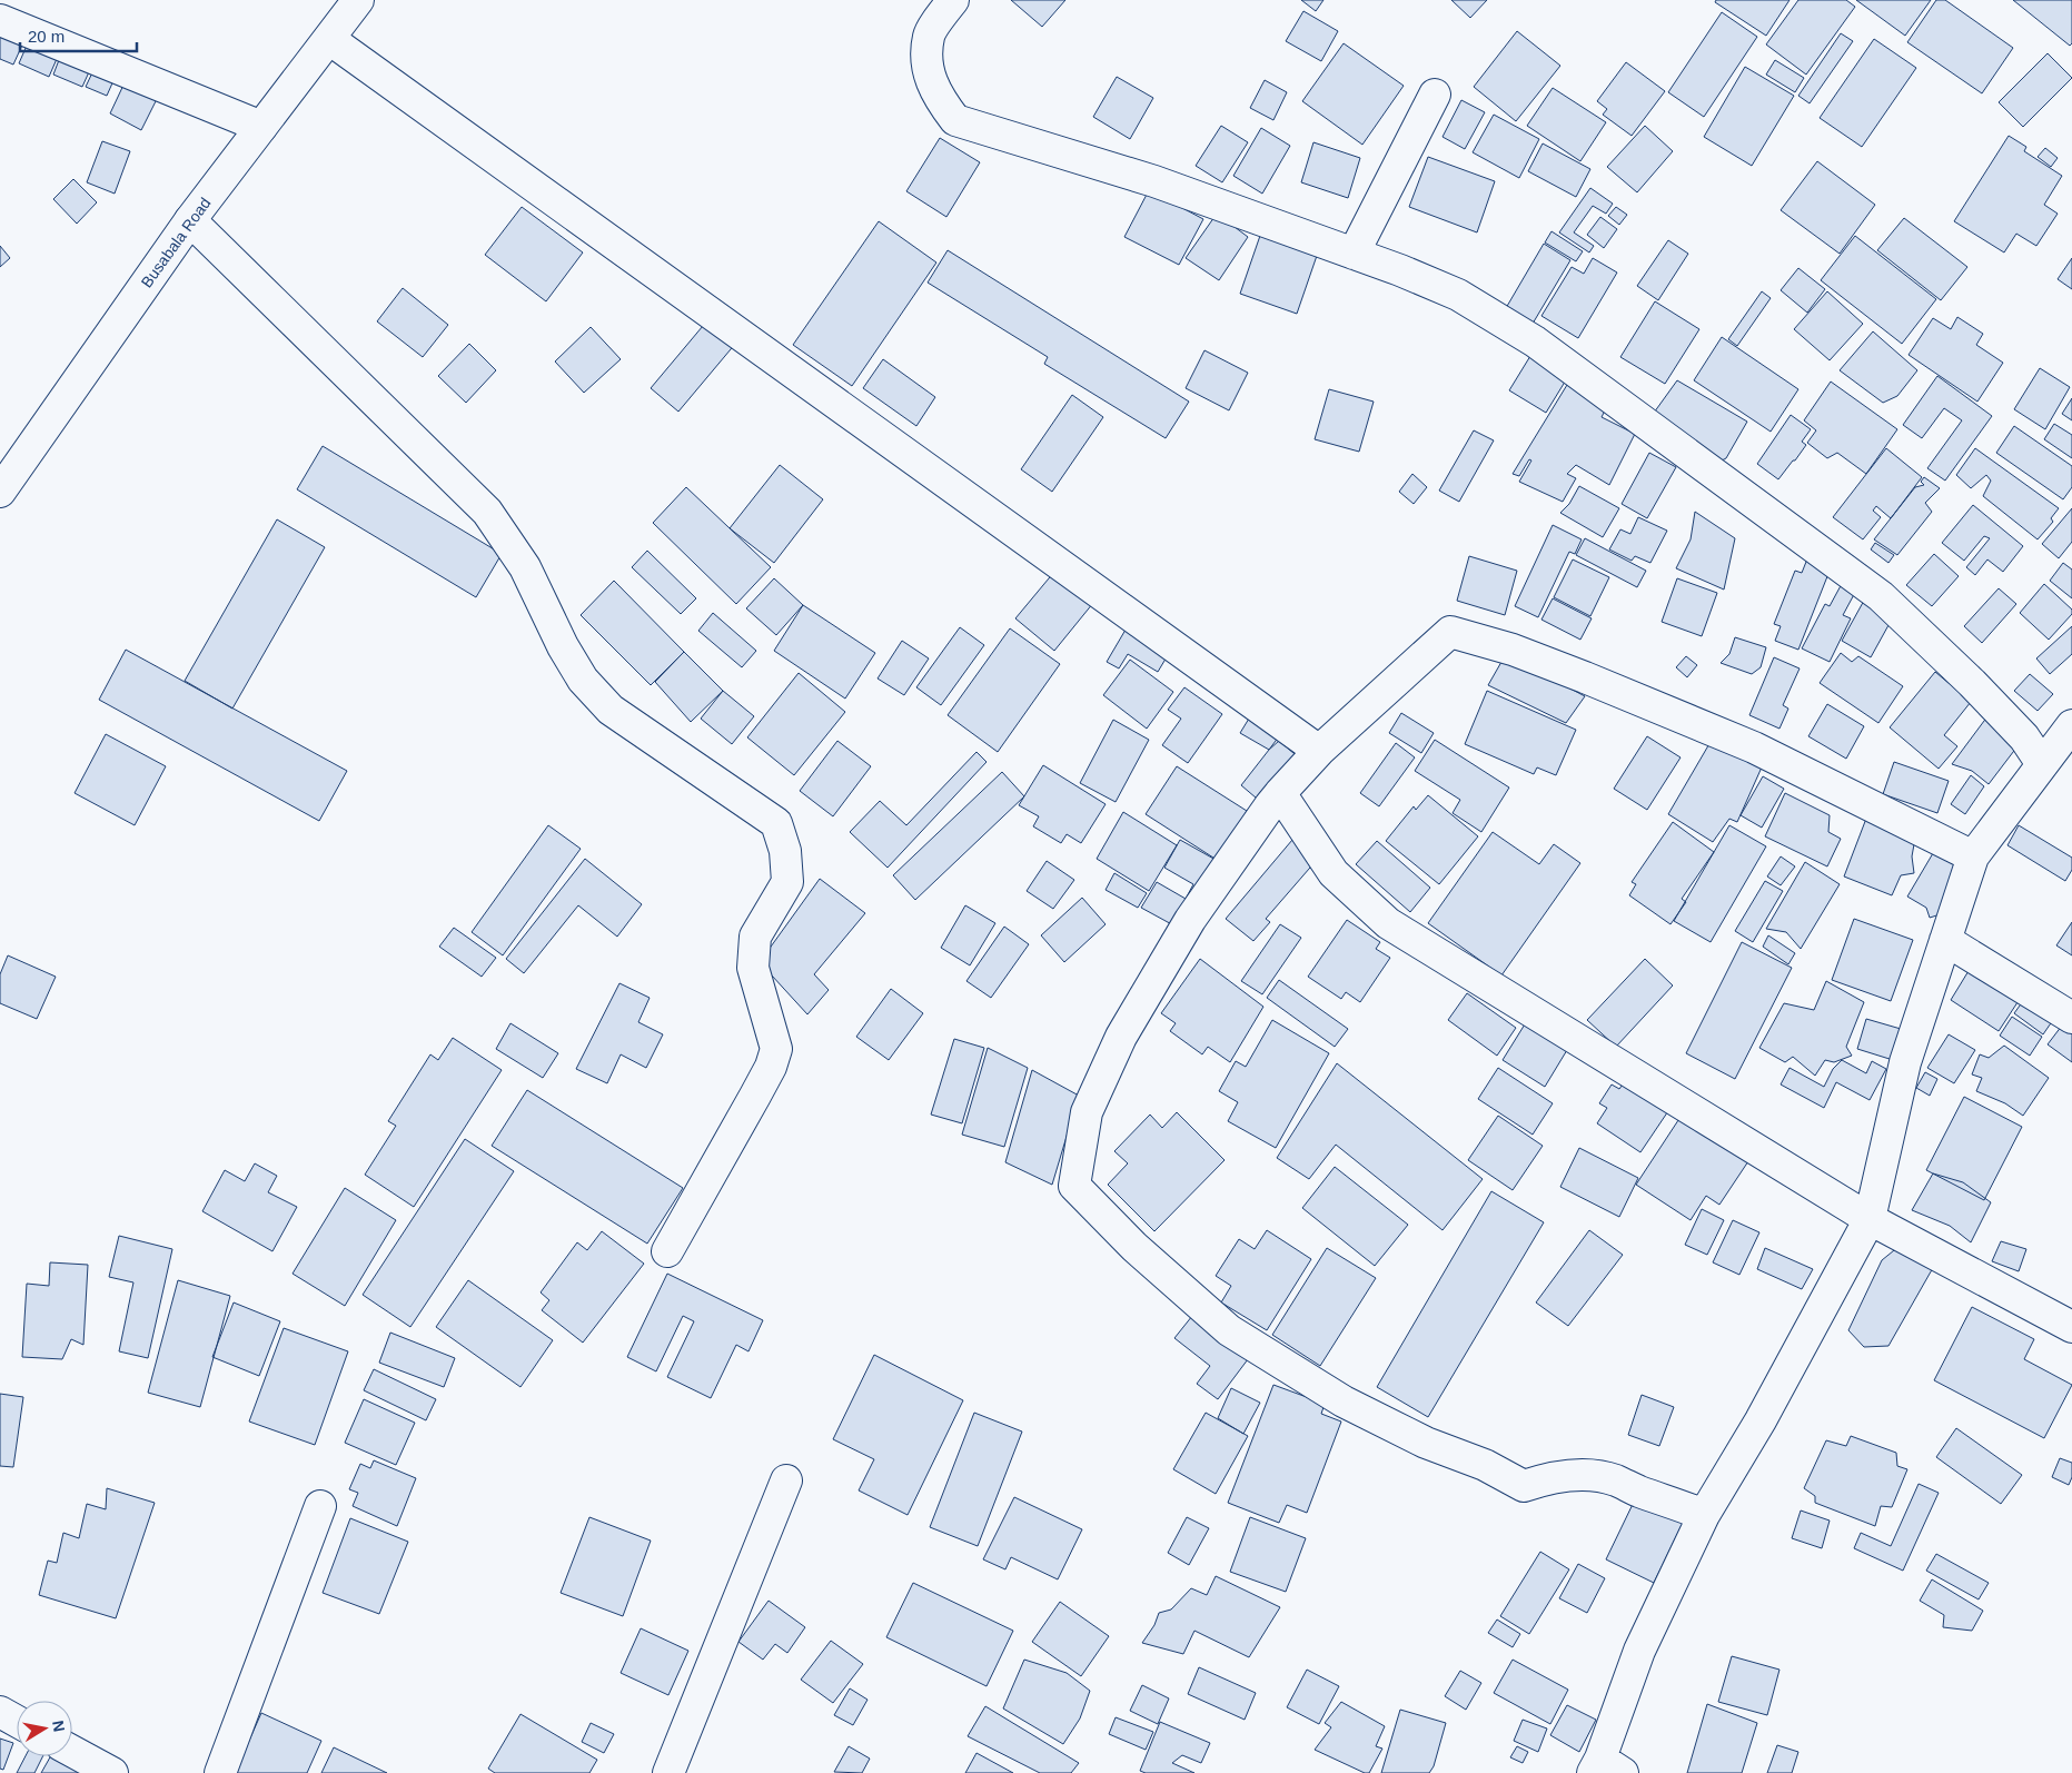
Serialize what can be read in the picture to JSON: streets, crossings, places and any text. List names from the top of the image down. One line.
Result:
{"streets":{"street":["Busabala Road"]},"scale_bar":"20 m","north":"right"}
